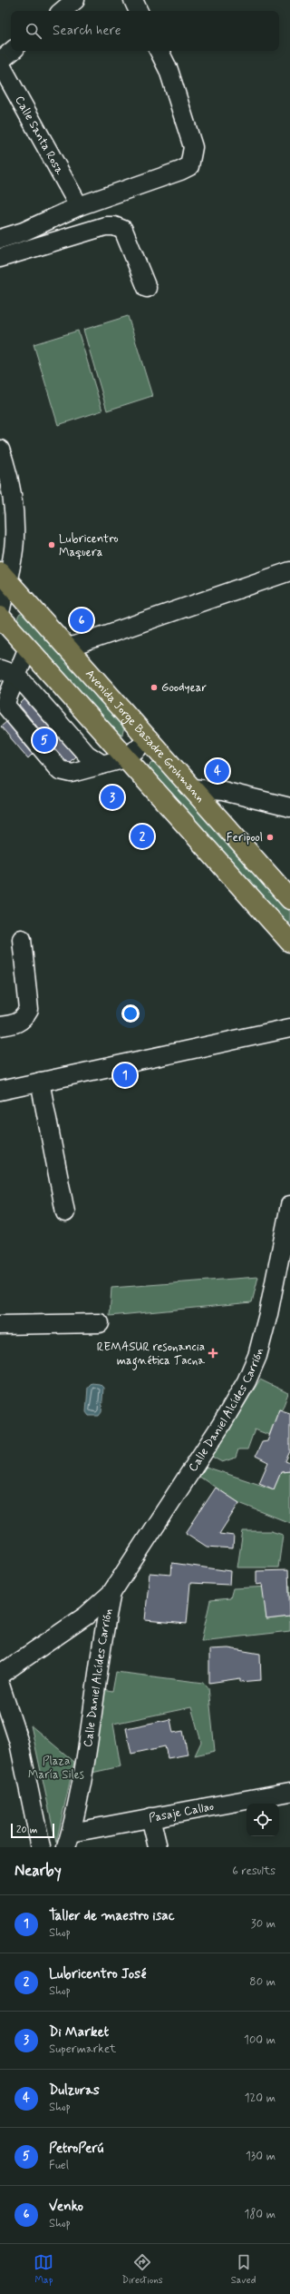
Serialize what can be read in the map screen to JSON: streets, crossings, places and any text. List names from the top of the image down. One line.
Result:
{"streets":{"highway":["Avenida Jorge Basadre Grohmann"],"street":["Calle Santa Rosa","Calle Daniel Alcídes Carrión","Pasaje Callao"]},"crossings":[["Calle Daniel Alcídes Carrión","Pasaje Callao"]],"parks":["Plaza María Siles"],"places":{"other":["Lubricentro Maquera","Goodyear","Feripool"],"health":["REMASUR resonancia magnética Tacna"]},"scale_bar":"20 m","page":{"search":"Search here","pins":["6","5","4","3","2","1"],"scale":"20 m","heading":["Nearby","6 results"],"list":[{"mark":"1","name":"Taller de maestro isac","note":"Shop","value":"30 m"},{"mark":"2","name":"Lubricentro José","note":"Shop","value":"80 m"},{"mark":"3","name":"Di Market","note":"Supermarket","value":"100 m"},{"mark":"4","name":"Dulzuras","note":"Shop","value":"120 m"},{"mark":"5","name":"PetroPerú","note":"Fuel","value":"130 m"},{"mark":"6","name":"Venko","note":"Shop","value":"180 m"}],"nav":["Map","Directions","Saved"]}}
